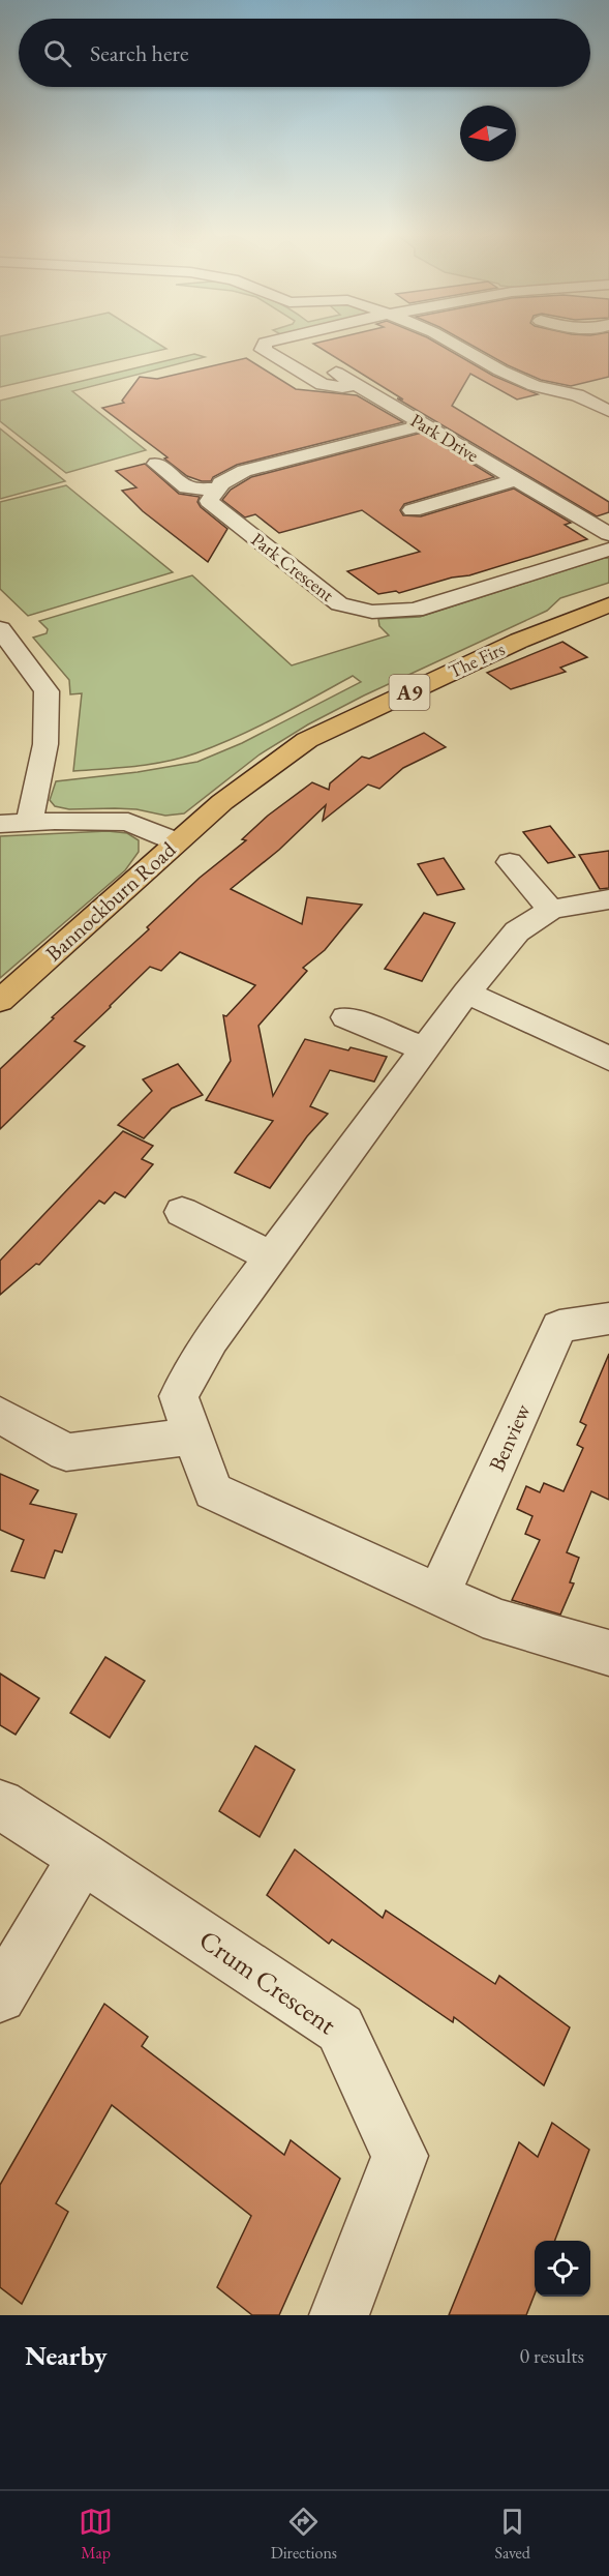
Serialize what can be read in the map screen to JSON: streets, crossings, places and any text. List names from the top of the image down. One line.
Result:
{"streets":{"main road":["The Firs","A9","Bannockburn Road"],"street":["Park Drive","Park Crescent","Benview","Crum Crescent"]},"crossings":[["The Firs","Bannockburn Road"]],"north":"left","page":{"search":"Search here","heading":["Nearby","0 results"],"nav":["Map","Directions","Saved"]}}
